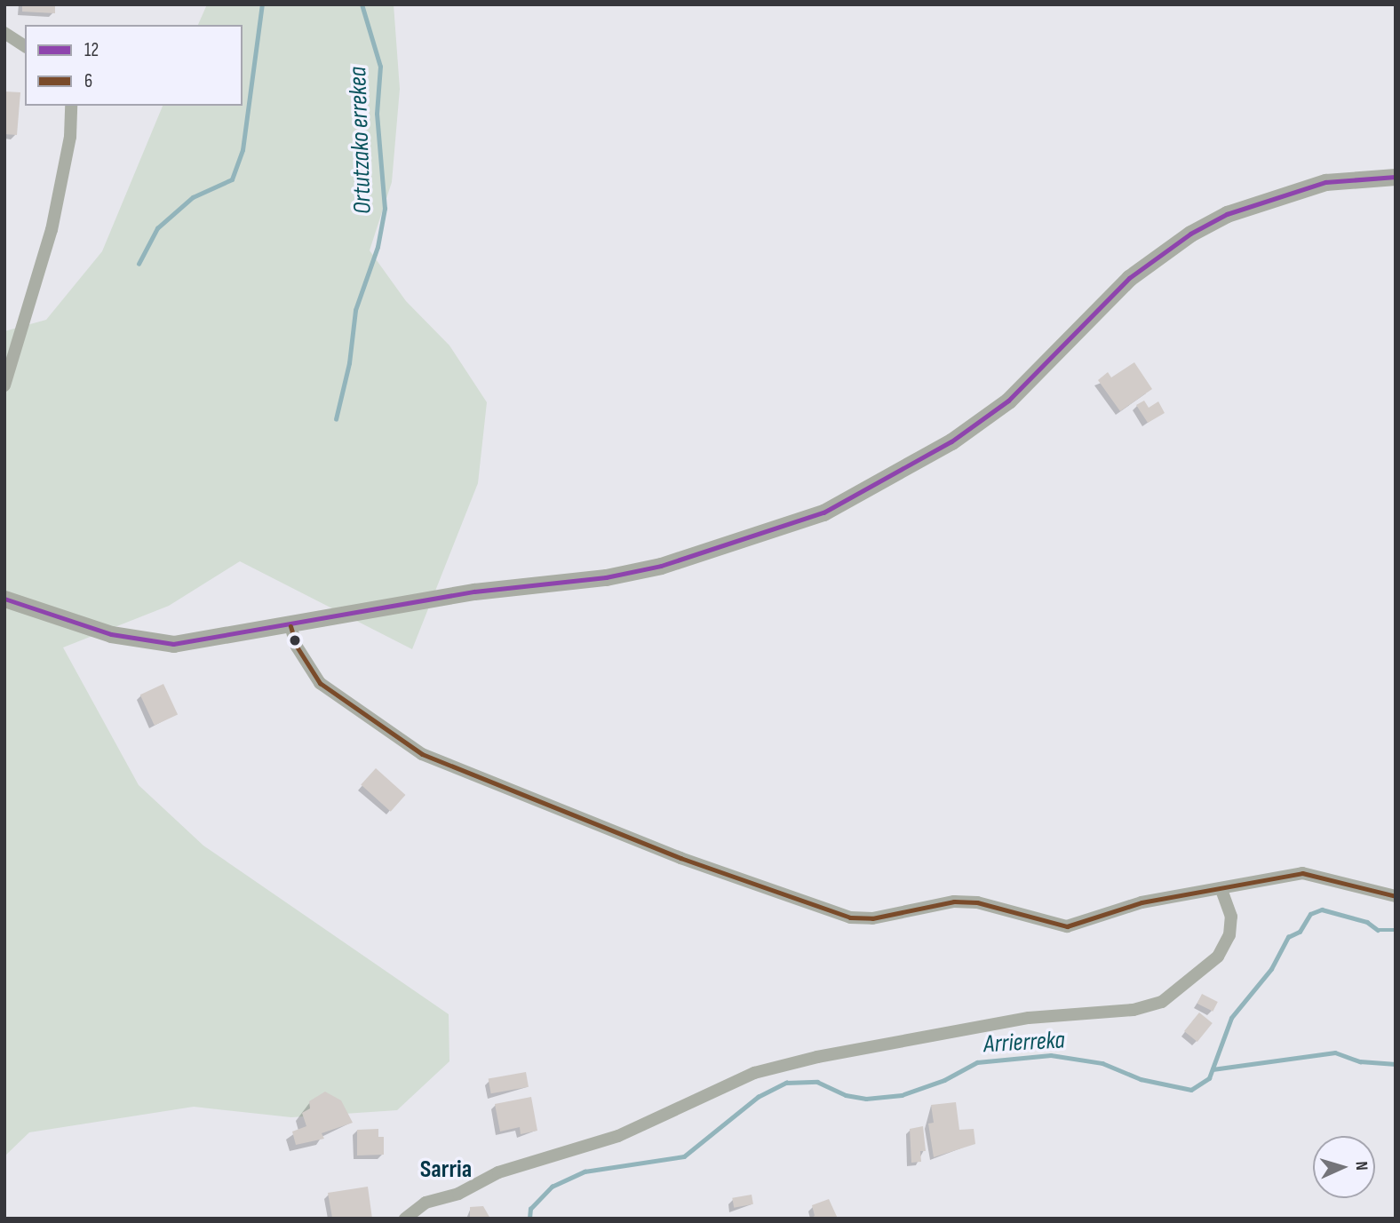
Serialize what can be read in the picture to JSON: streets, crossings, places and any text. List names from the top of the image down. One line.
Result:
{"districts":["Sarria"],"water":["Ortutzako errekea","Arrierreka"],"lines":["transit line 12","transit line 6"],"legend":["12","6"],"north":"right"}
